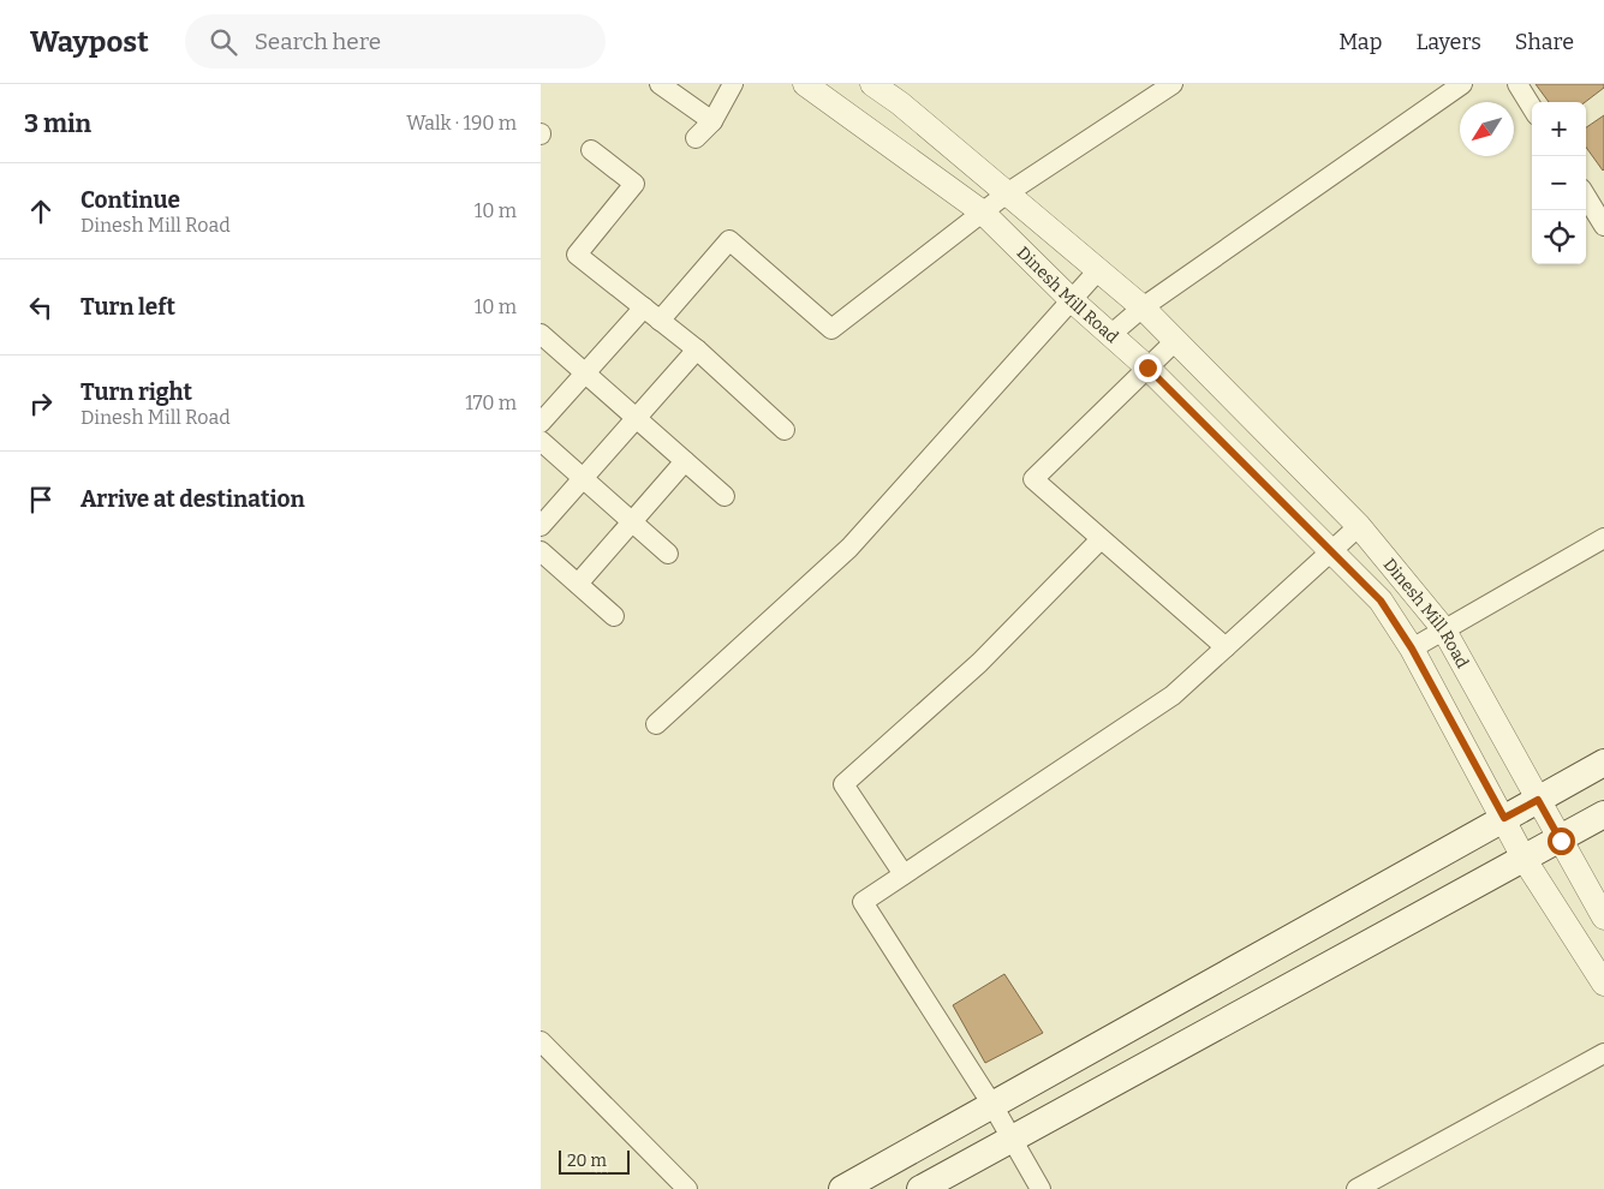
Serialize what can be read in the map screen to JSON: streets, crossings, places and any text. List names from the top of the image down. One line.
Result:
{"streets":{"street":["Dinesh Mill Road"]},"scale_bar":"20 m","north":"bottom left","page":{"header":"Waypost","search":"Search here","nav":["Map","Layers","Share"],"heading":["3 min","Walk · 190 m"],"map_buttons":["+","−"],"list":[["Continue","Dinesh Mill Road","10 m"],["Turn left","10 m"],["Turn right","Dinesh Mill Road","170 m"],"Arrive at destination"],"scale":"20 m"}}
